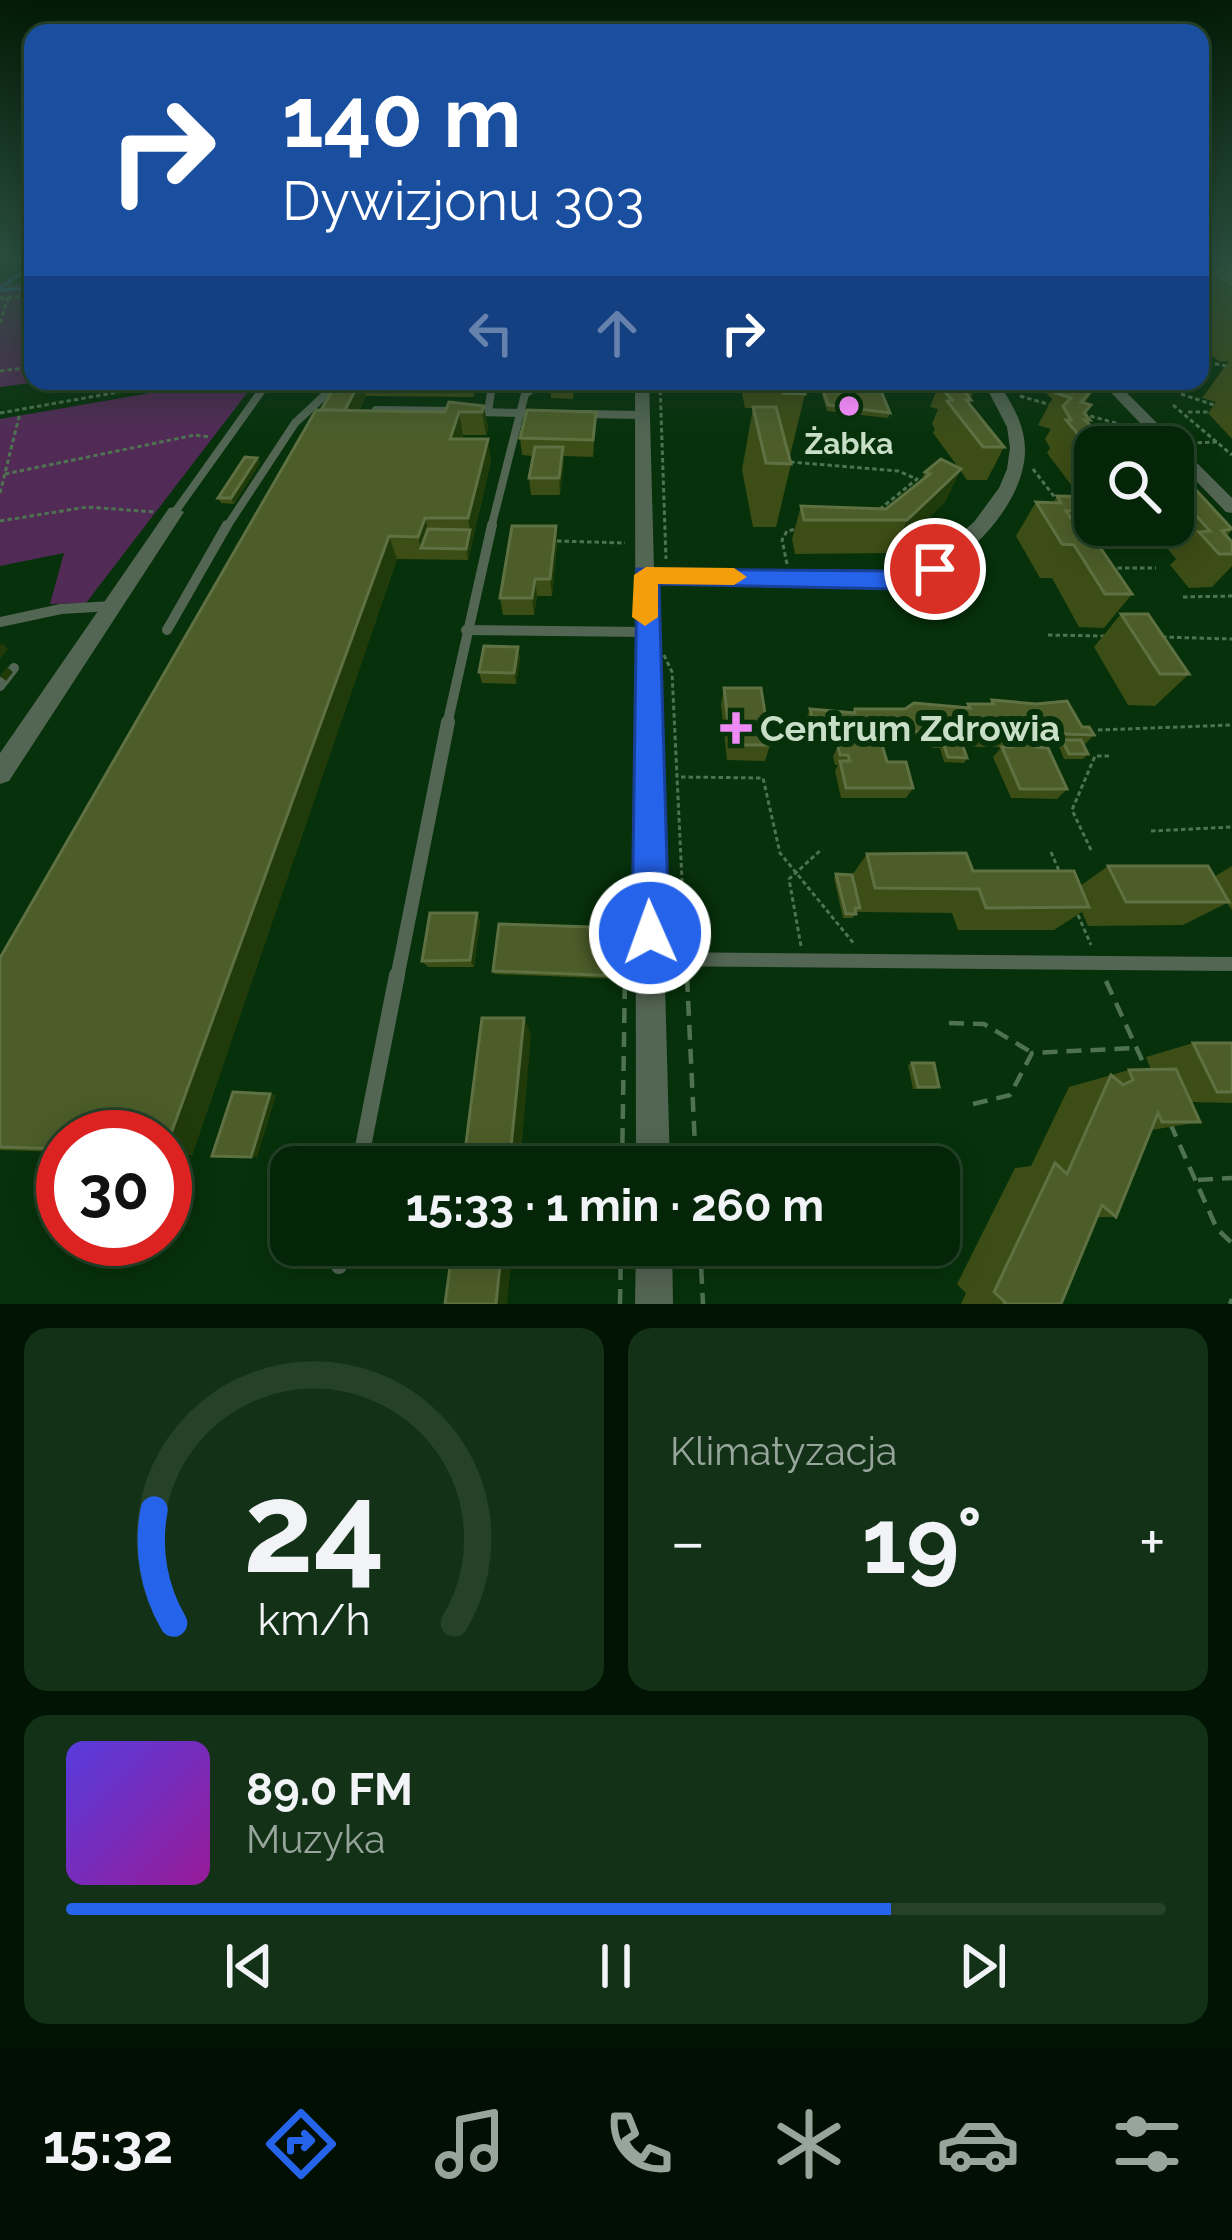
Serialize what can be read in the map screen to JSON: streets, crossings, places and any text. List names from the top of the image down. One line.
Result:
{"places":{"other":["Żabka"],"health":["Centrum Zdrowia"]},"page":{"turn":["140 m","Dywizjonu 303"],"limit":"30","trip":"15:33 · 1 min · 260 m","tile":"Klimatyzacja","heat":["−","19°","+"],"song":["89.0 FM","Muzyka"],"tabs":"15:32","gauge":["24","km/h"]}}
